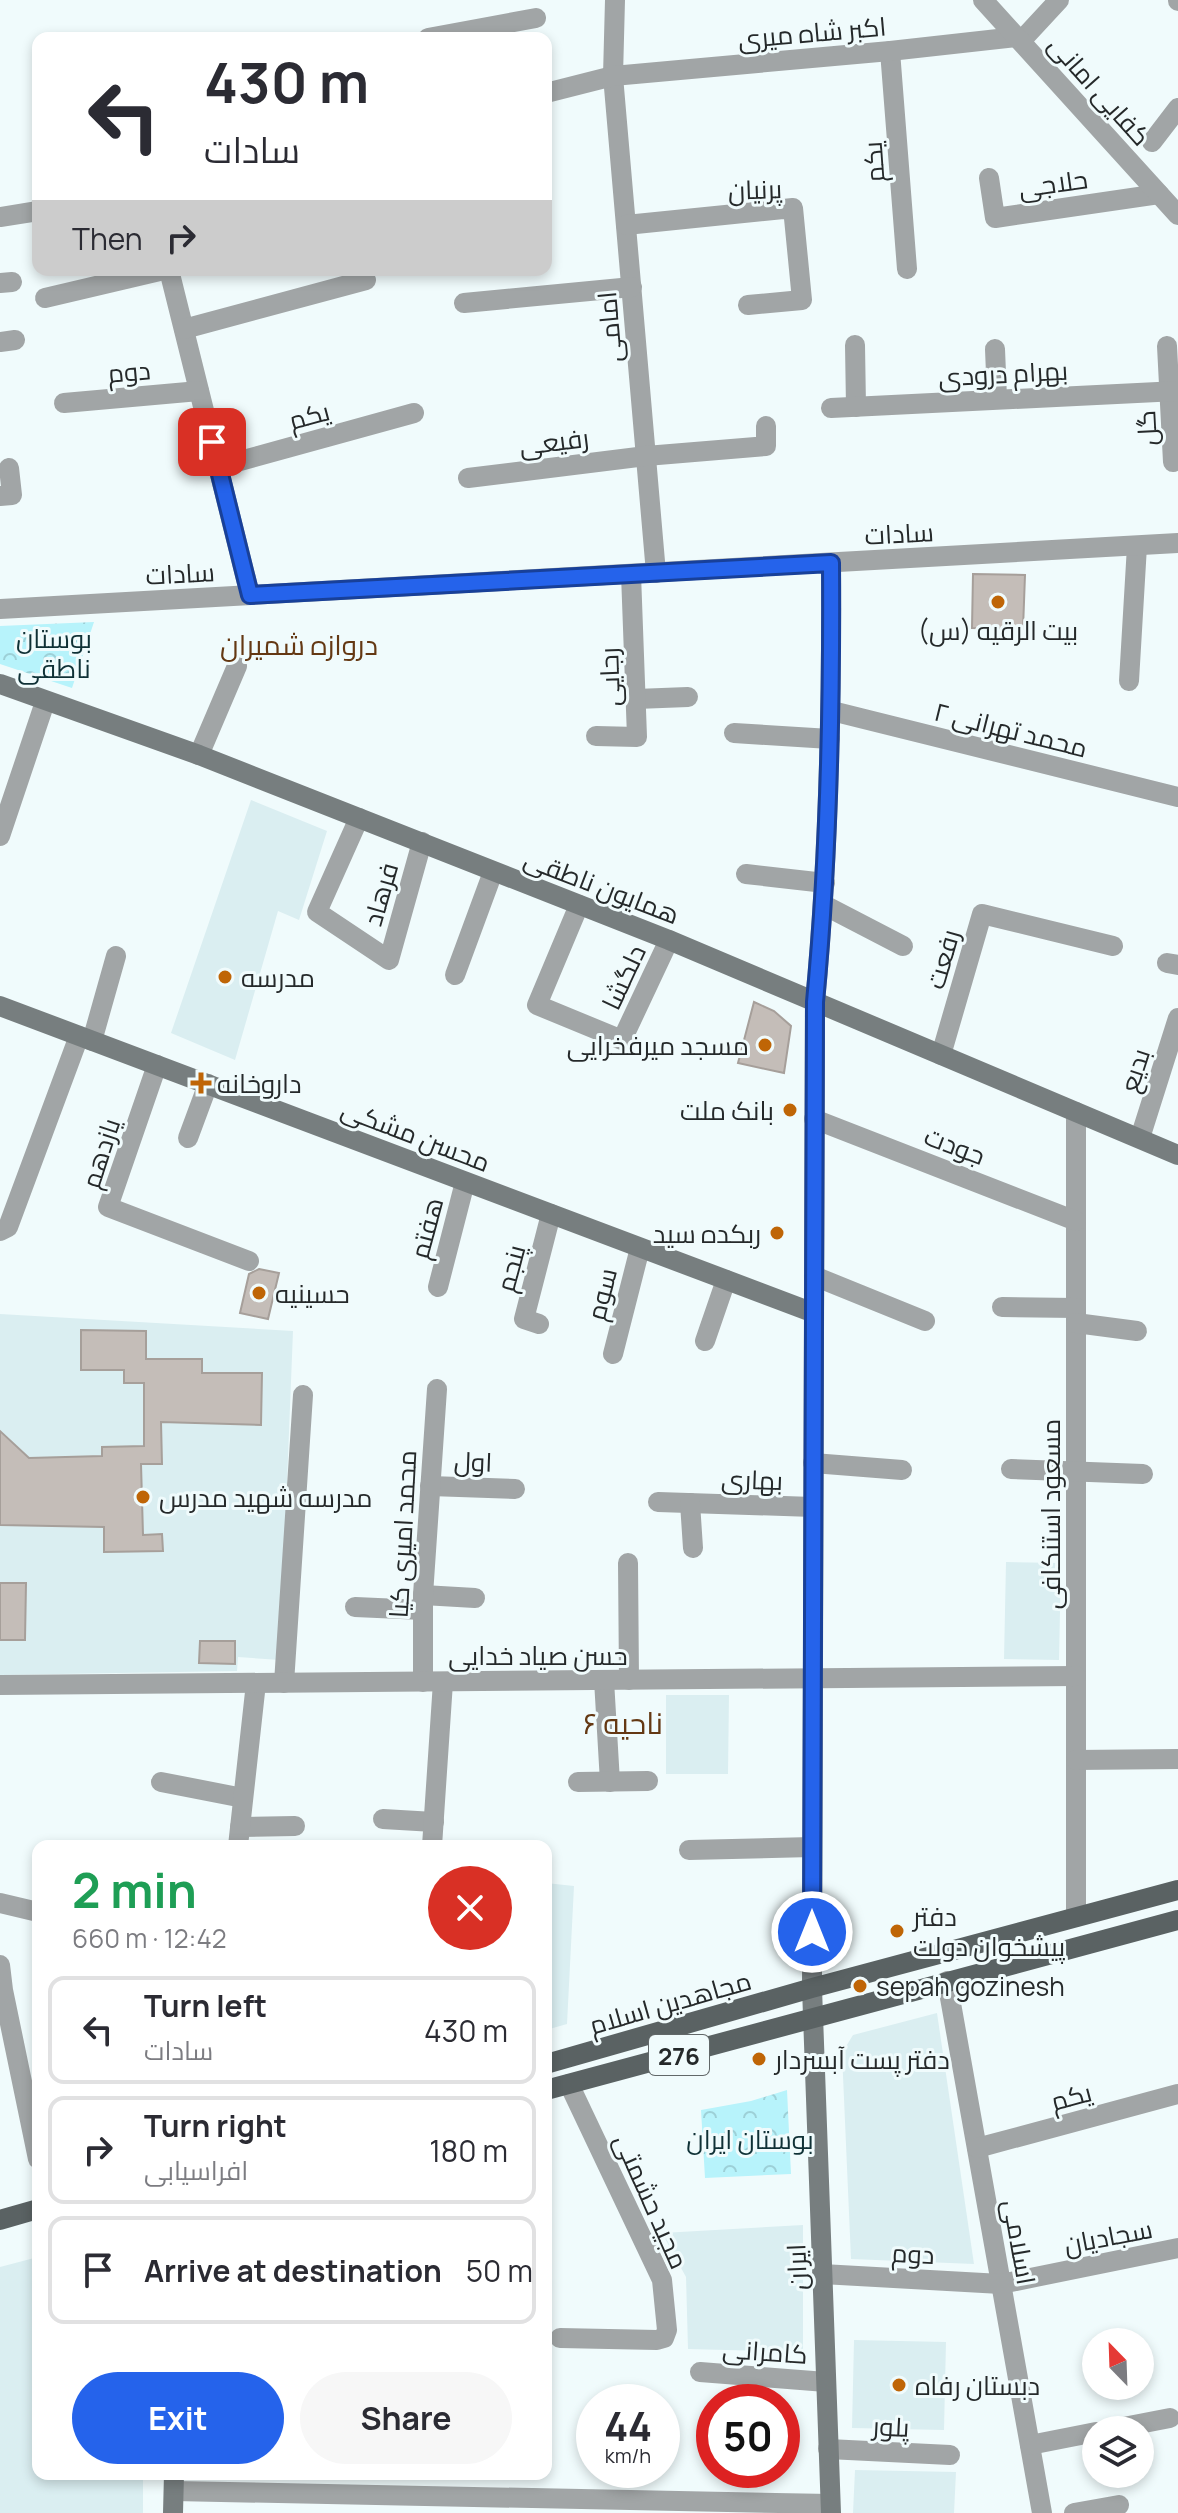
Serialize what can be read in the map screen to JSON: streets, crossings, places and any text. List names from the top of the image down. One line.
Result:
{"streets":{"main road":["همایون ناطقی","محسن مشکی","مجاهدین اسلام","276","ایران"],"street":["اکبر شاه میری","کفایی امانی","یکم","حلاجی","پرنیان","امامی","دوم","بهرام درودی","گل","رفیعی","سادات","رجایی","محمد تهرانی ۲","فرهاد","رفعت","دلگشا","بدیع","جودت","یازدهم","هفتم","پنجم","سوم","اول","بهاری","مسعود استنکافی","محمد امیری کیا","حسن صیاد خدایی","مجید حشمتی","سجادیان","اسلامی","کامرانی","پلور"]},"crossings":[["اکبر شاه میری","کفایی امانی"],["اکبر شاه میری","یکم"],["اکبر شاه میری","امامی"],["کفایی امانی","حلاجی"],["یکم","اسلامی"],["پرنیان","امامی"],["امامی","رفیعی"],["امامی","سادات"],["دوم","سجادیان"],["دوم","اسلامی"],["دوم","ایران"],["بهرام درودی","گل"],["سادات","رجایی"],["همایون ناطقی","فرهاد"],["همایون ناطقی","رفعت"],["همایون ناطقی","دلگشا"],["همایون ناطقی","بدیع"],["همایون ناطقی","مسعود استنکافی"],["همایون ناطقی","ایران"],["محسن مشکی","یازدهم"],["محسن مشکی","هفتم"],["محسن مشکی","پنجم"],["محسن مشکی","سوم"],["محسن مشکی","ایران"],["جودت","مسعود استنکافی"],["جودت","ایران"],["اول","محمد امیری کیا"],["بهاری","ایران"],["مسعود استنکافی","حسن صیاد خدایی"],["مسعود استنکافی","مجاهدین اسلام"],["محمد امیری کیا","حسن صیاد خدایی"],["حسن صیاد خدایی","ایران"],["مجاهدین اسلام","مجید حشمتی"],["مجاهدین اسلام","اسلامی"],["مجاهدین اسلام","ایران"],["سجادیان","اسلامی"],["ایران","کامرانی"],["ایران","پلور"]],"districts":["دروازه شمیران","ناحیه ۶"],"parks":["بوستان ناطقی","بوستان ایران"],"places":{"other":["بیت الرقیه (س)","مدرسه","مسجد میرفخرایی","بانک ملت","ربکده سید","حسینیه","مدرسه شهید مدرس","دفتر پیشخوان دولت","sepah gozinesh","دفتر پست آبسردار","دبستان رفاه"],"health":["داروخانه"]},"north":"top left","page":{"turn":["430 m","سادات"],"then":"Then","heading":["2 min","660 m · 12:42"],"list":[{"name":"Turn left","note":"سادات","value":"430 m"},{"name":"Turn right","note":"افراسیابی","value":"180 m"},{"name":"Arrive at destination","value":"50 m"}],"buttons":["Exit","Share"],"speed":"44 km/h","limit":"50"}}
